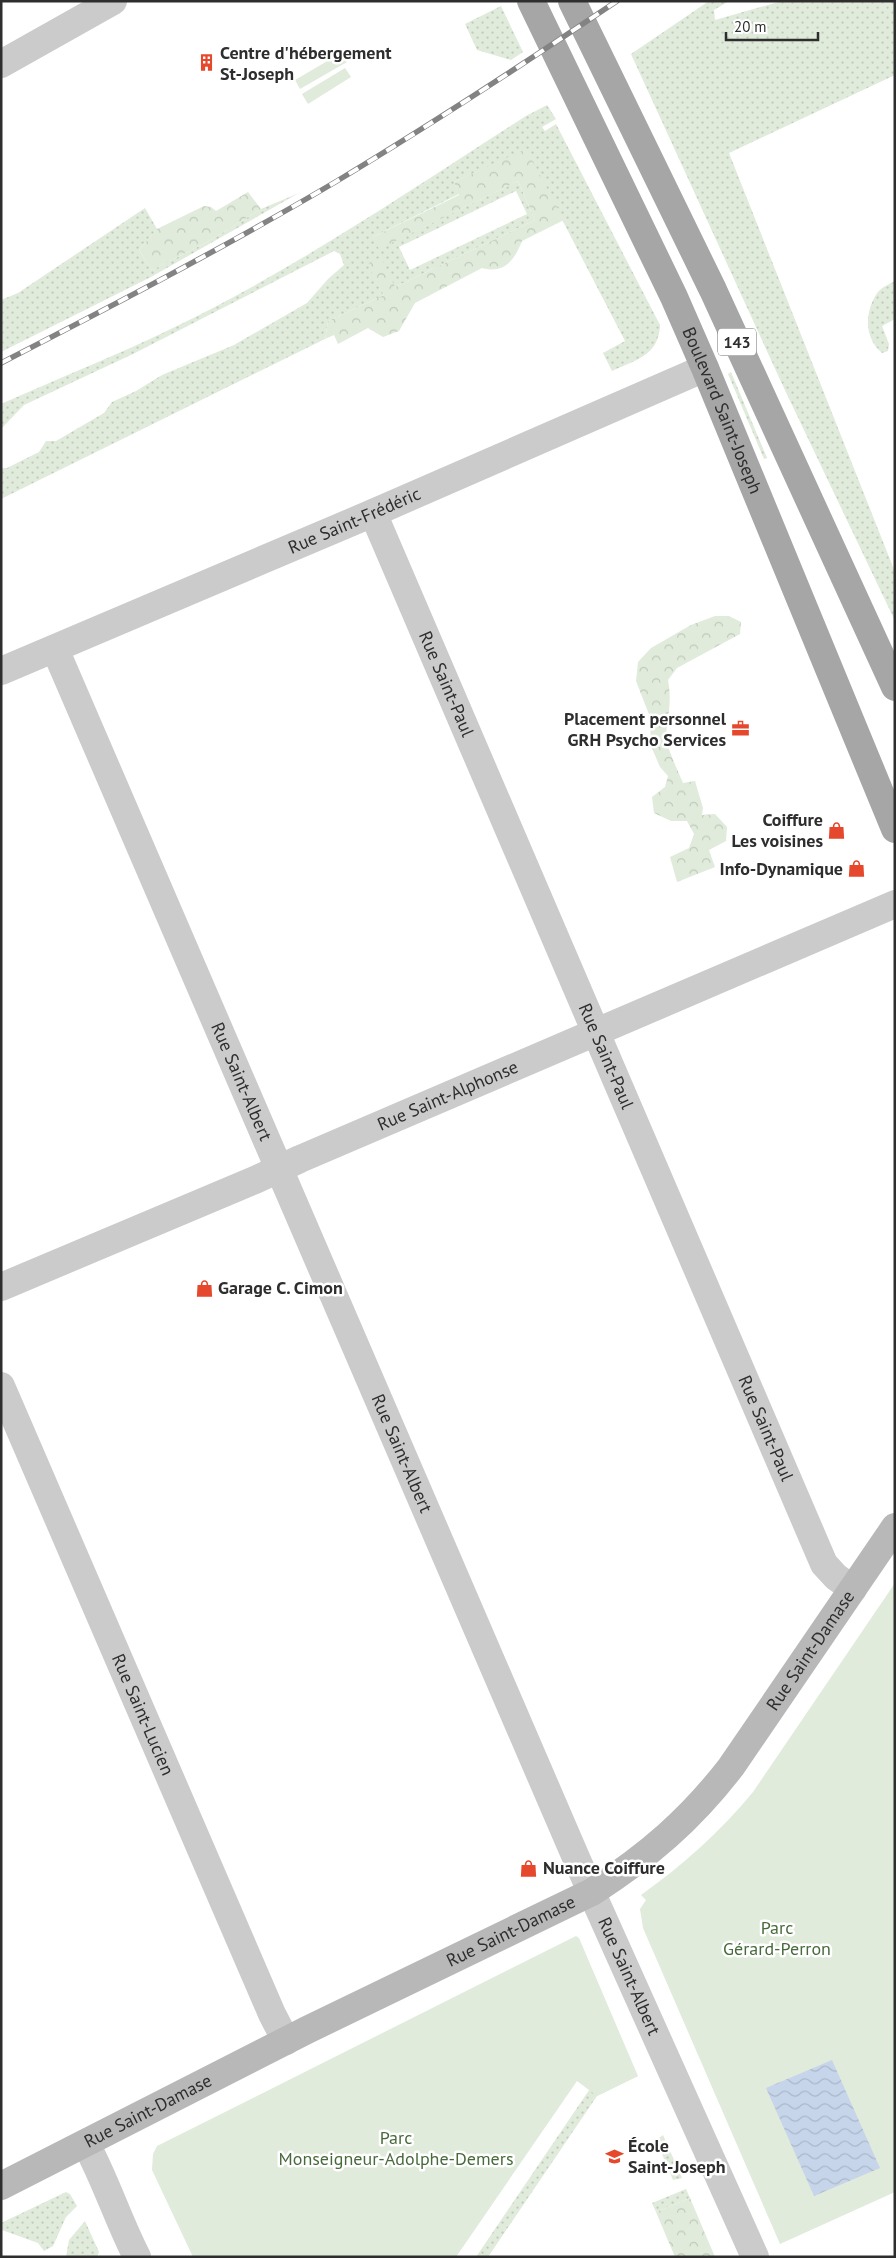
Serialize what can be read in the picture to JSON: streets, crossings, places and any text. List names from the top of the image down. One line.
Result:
{"streets":{"main road":["143","Boulevard Saint-Joseph"],"street":["Rue Saint-Frédéric","Rue Saint-Paul","Rue Saint-Albert","Rue Saint-Alphonse","Rue Saint-Damase","Rue Saint-Lucien"]},"crossings":[["Boulevard Saint-Joseph","Rue Saint-Frédéric"],["Rue Saint-Frédéric","Rue Saint-Paul"],["Rue Saint-Frédéric","Rue Saint-Albert"],["Rue Saint-Paul","Rue Saint-Alphonse"],["Rue Saint-Paul","Rue Saint-Damase"],["Rue Saint-Albert","Rue Saint-Alphonse"],["Rue Saint-Albert","Rue Saint-Damase"],["Rue Saint-Damase","Rue Saint-Lucien"]],"parks":["Parc Gérard-Perron","Parc Monseigneur-Adolphe-Demers"],"places":{"building":["Centre d'hébergement St-Joseph"],"office":["Placement personnel GRH Psycho Services"],"shop":["Coiffure Les voisines","Info-Dynamique","Garage C. Cimon","Nuance Coiffure"],"school or university":["École Saint-Joseph"]},"scale_bar":"20 m"}
